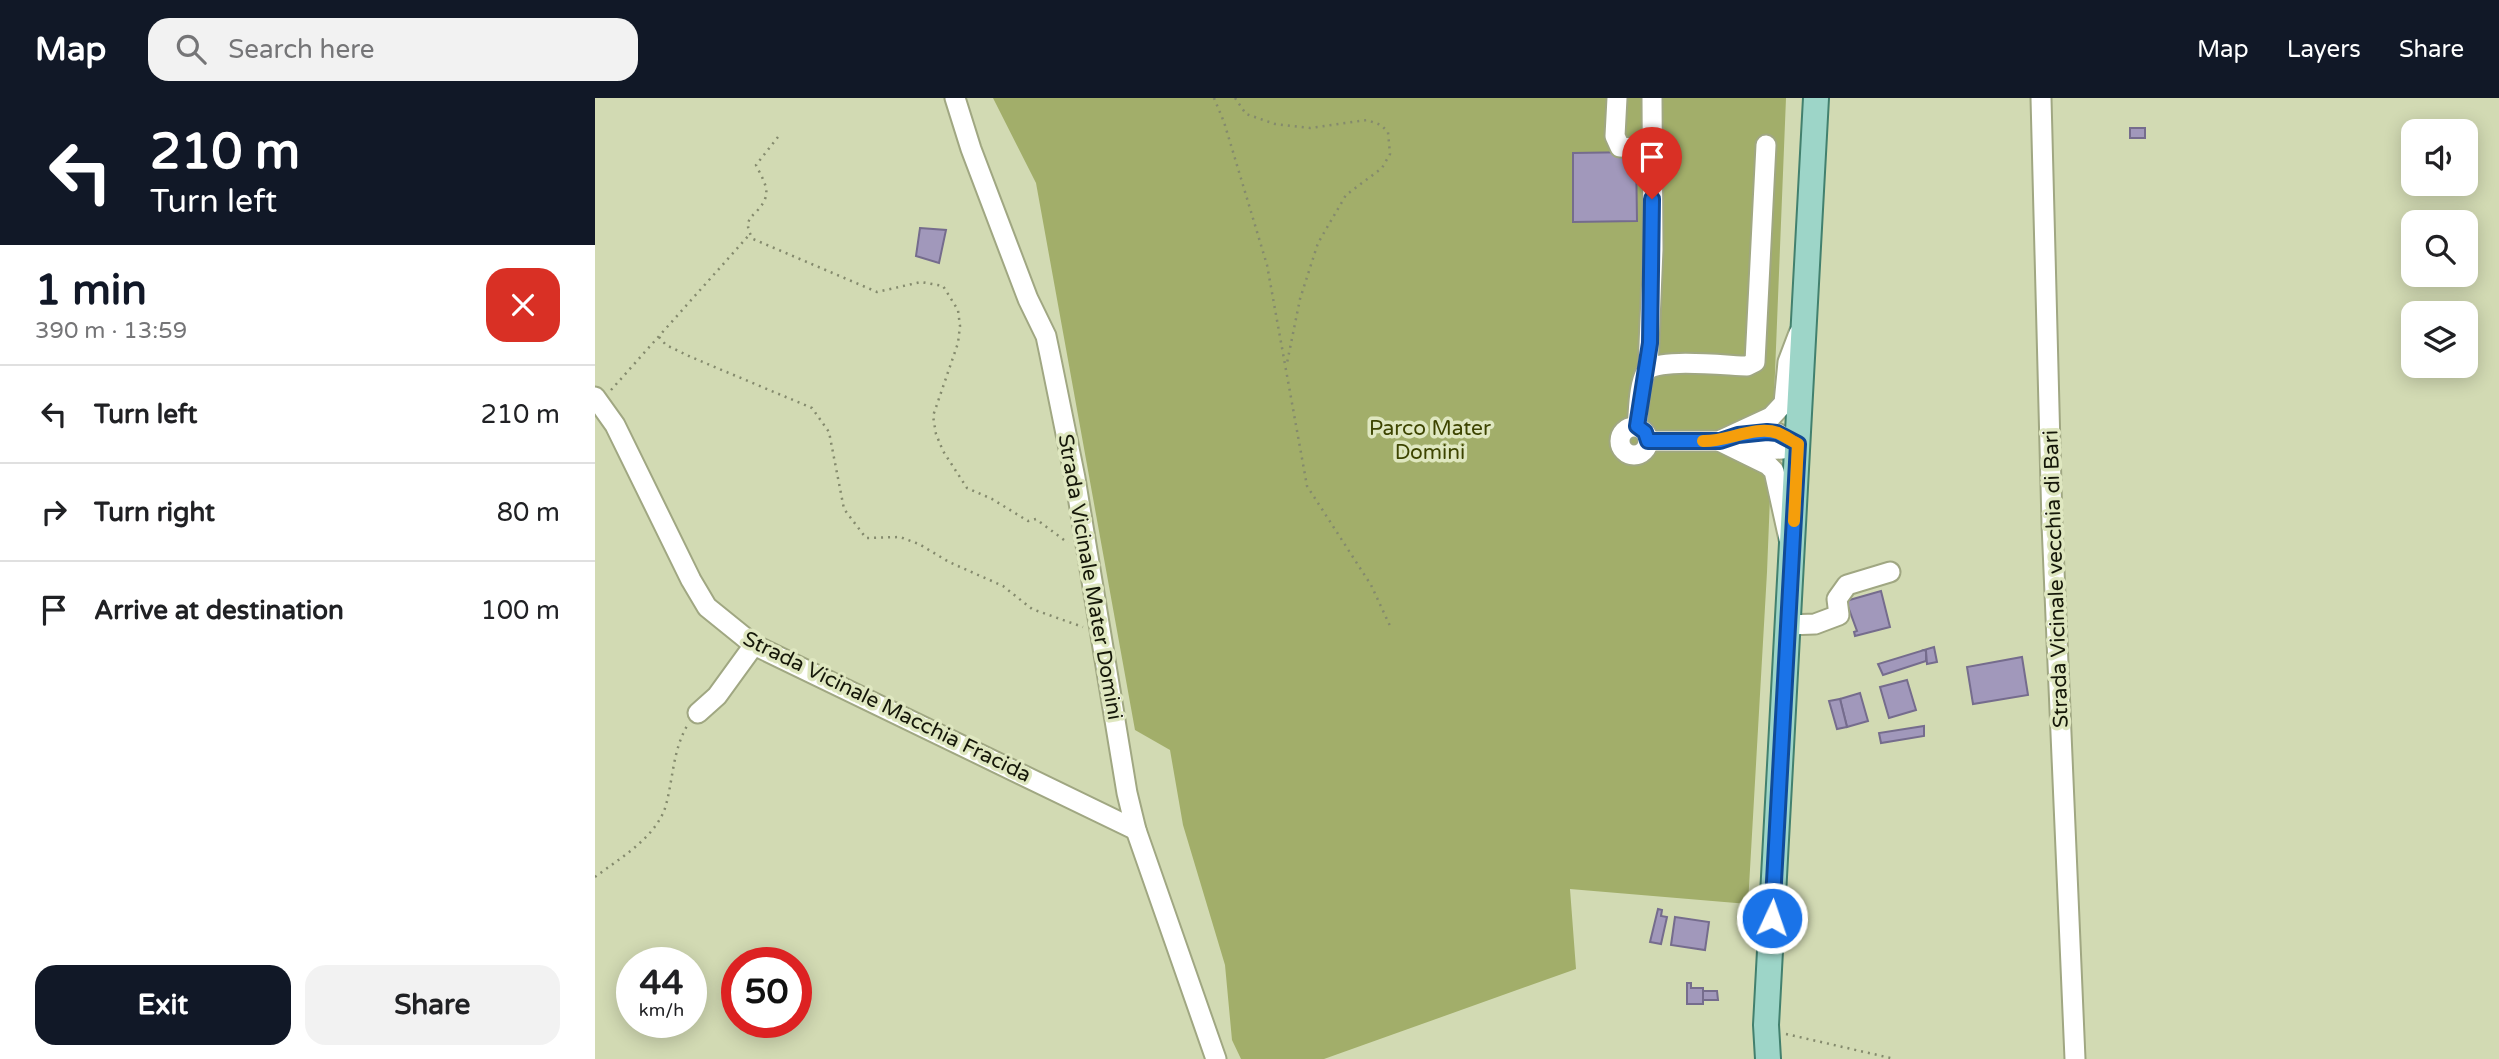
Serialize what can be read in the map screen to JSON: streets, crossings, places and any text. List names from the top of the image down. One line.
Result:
{"streets":{"street":["Strada Vicinale Mater Domini","Strada Vicinale vecchia di Bari","Strada Vicinale Macchia Fracida"]},"crossings":[["Strada Vicinale Mater Domini","Strada Vicinale Macchia Fracida"]],"parks":["Parco Mater Domini"],"page":{"header":"Map","search":"Search here","nav":["Map","Layers","Share"],"turn":["210 m","Turn left"],"heading":["1 min","390 m · 13:59"],"list":[{"name":"Turn left","value":"210 m"},{"name":"Turn right","value":"80 m"},{"name":"Arrive at destination","value":"100 m"}],"speed":"44 km/h","limit":"50","buttons":["Exit","Share"]}}
